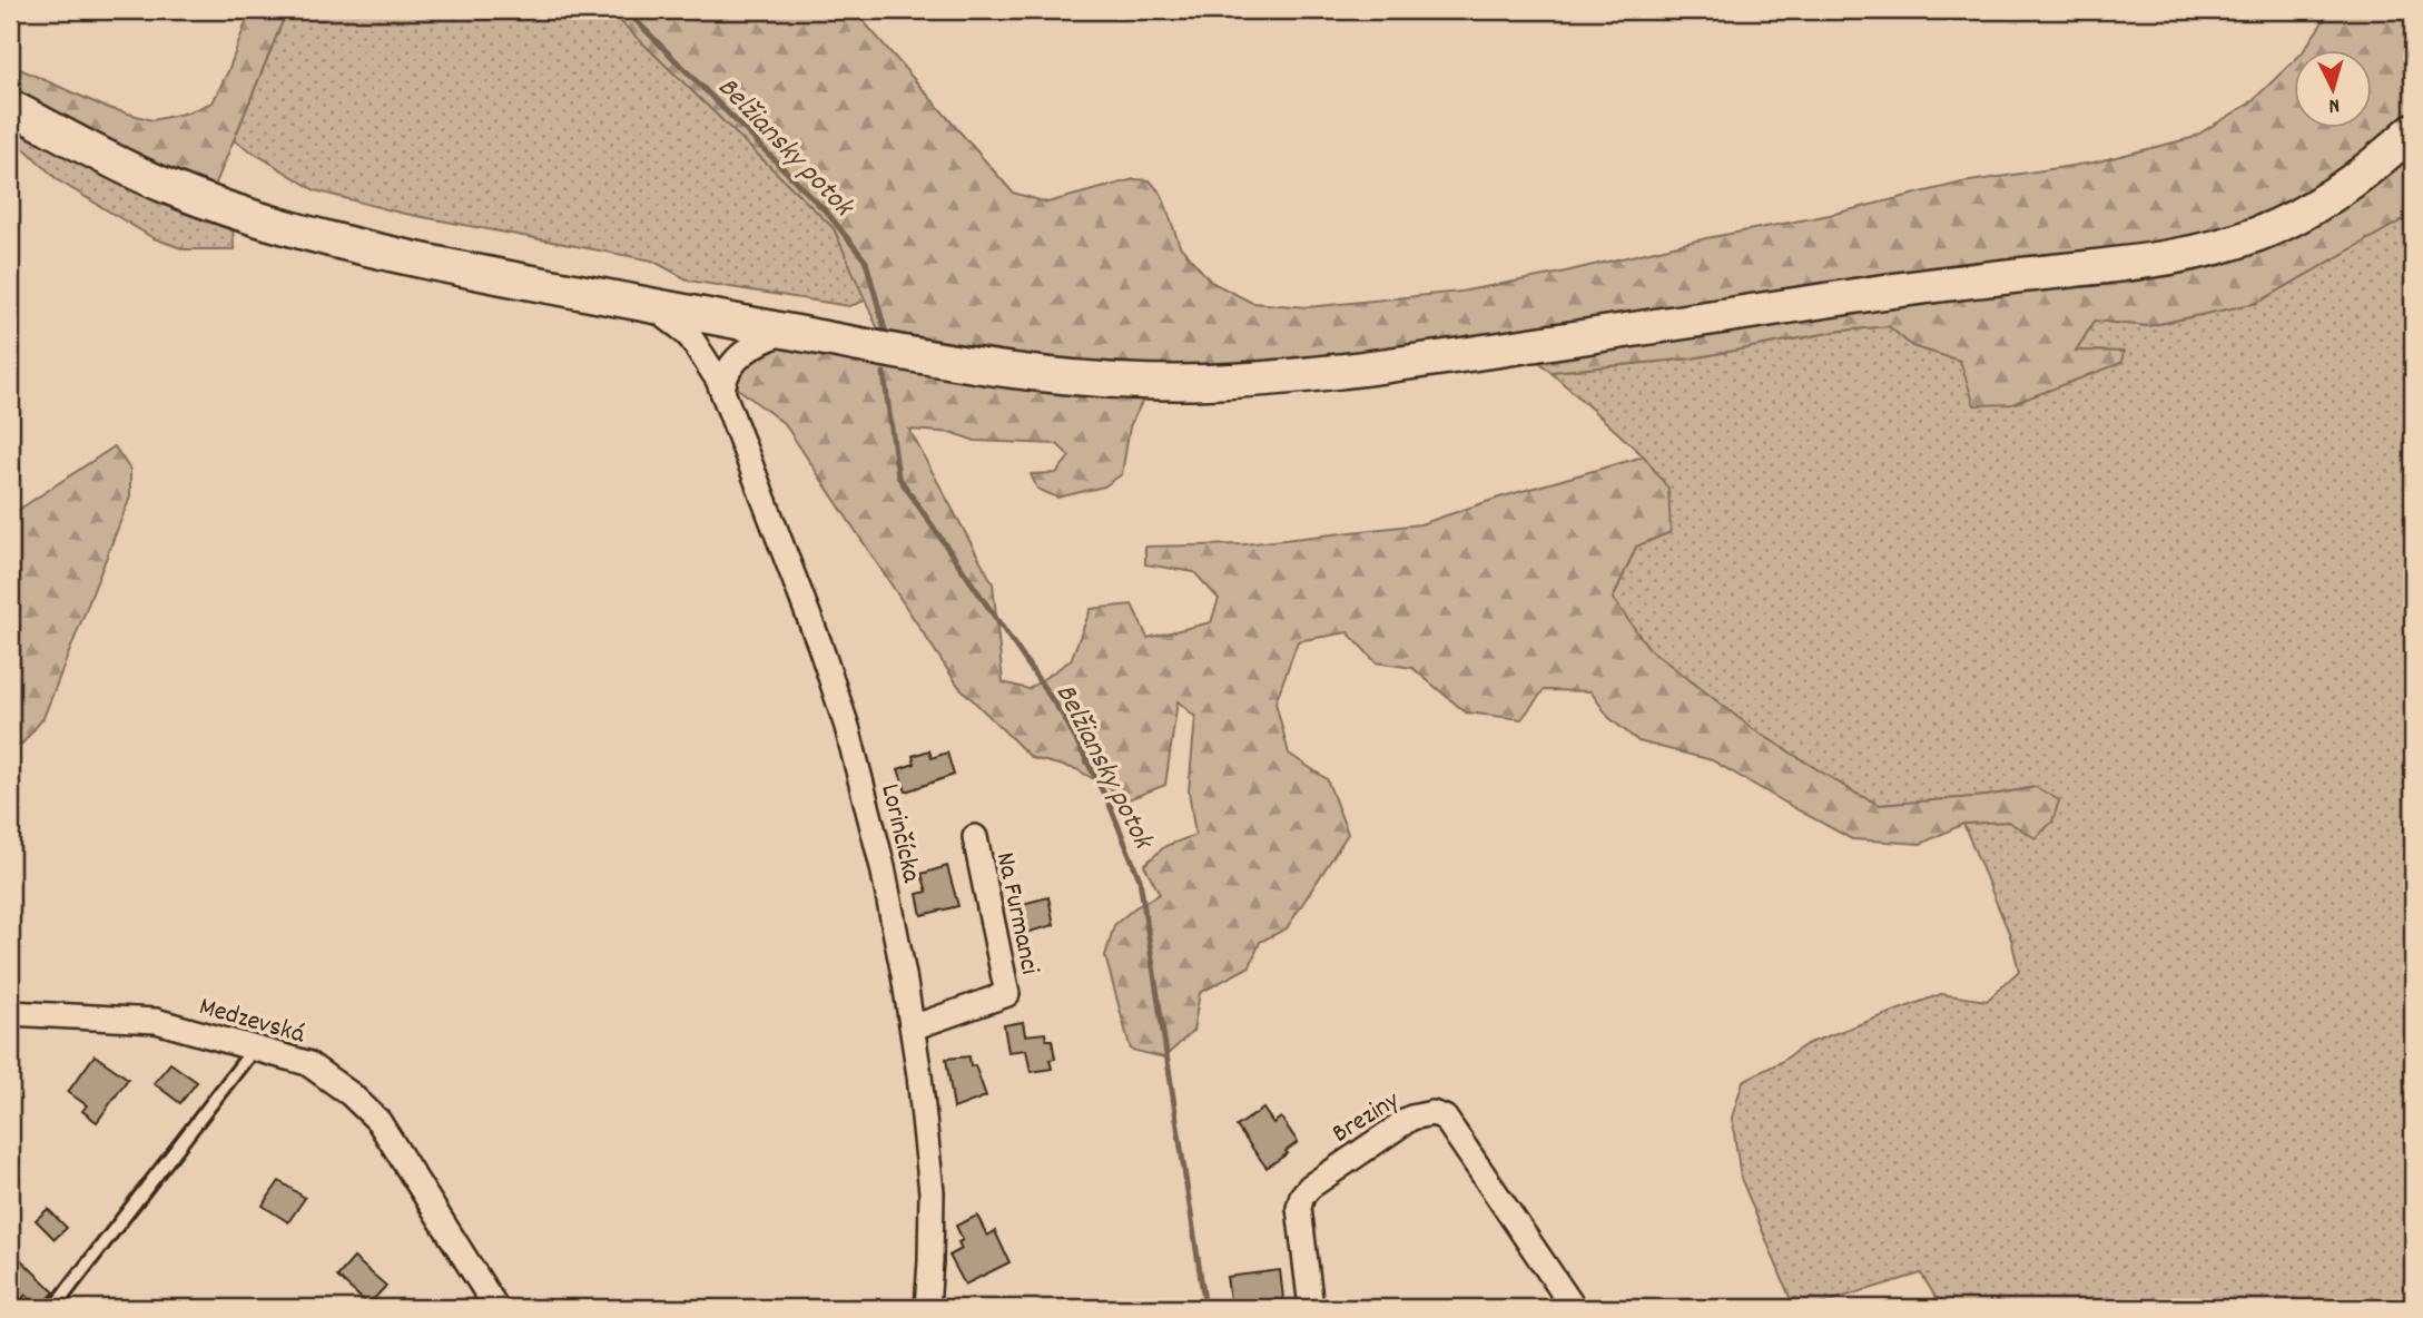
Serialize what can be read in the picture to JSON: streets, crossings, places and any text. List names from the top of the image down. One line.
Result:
{"streets":{"street":["Lorinčícka","Na Furmanci","Medzevská","Breziny"]},"crossings":[["Lorinčícka","Na Furmanci"]],"water":["Belžiansky potok"],"north":"bottom"}
